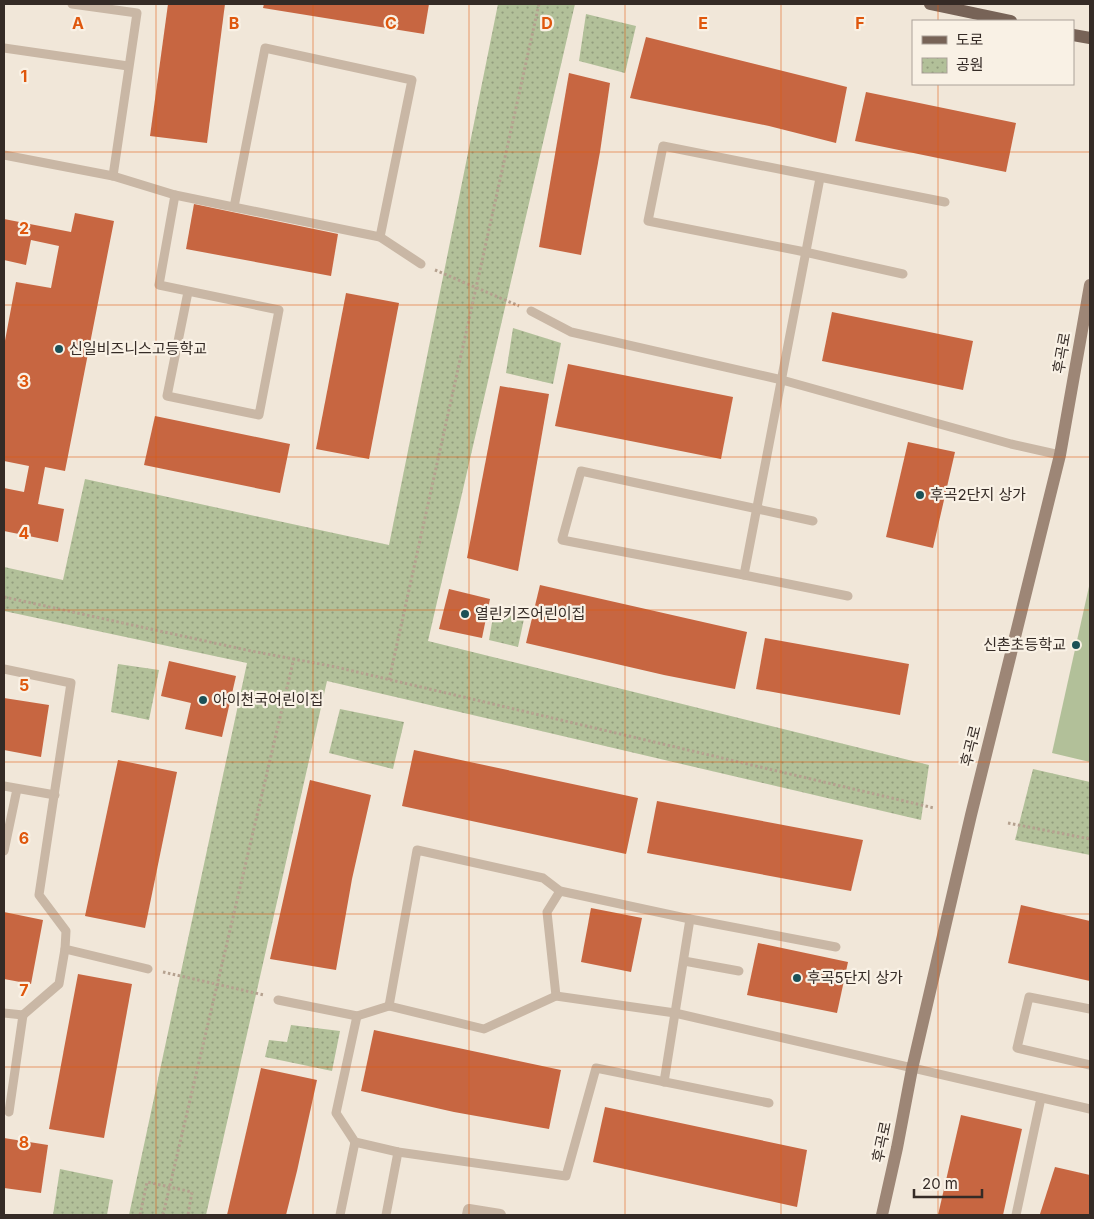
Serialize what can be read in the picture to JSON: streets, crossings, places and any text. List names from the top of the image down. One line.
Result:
{"streets":{"street":["후곡로"]},"places":["신일비즈니스고등학교","후곡2단지 상가","열린키즈어린이집","신촌초등학교","아이천국어린이집","후곡5단지 상가"],"legend":["도로","공원"],"scale_bar":"20 m","grid":{"columns":["A","B","C","D","E","F"],"rows":["1","2","3","4","5","6","7","8"]}}
